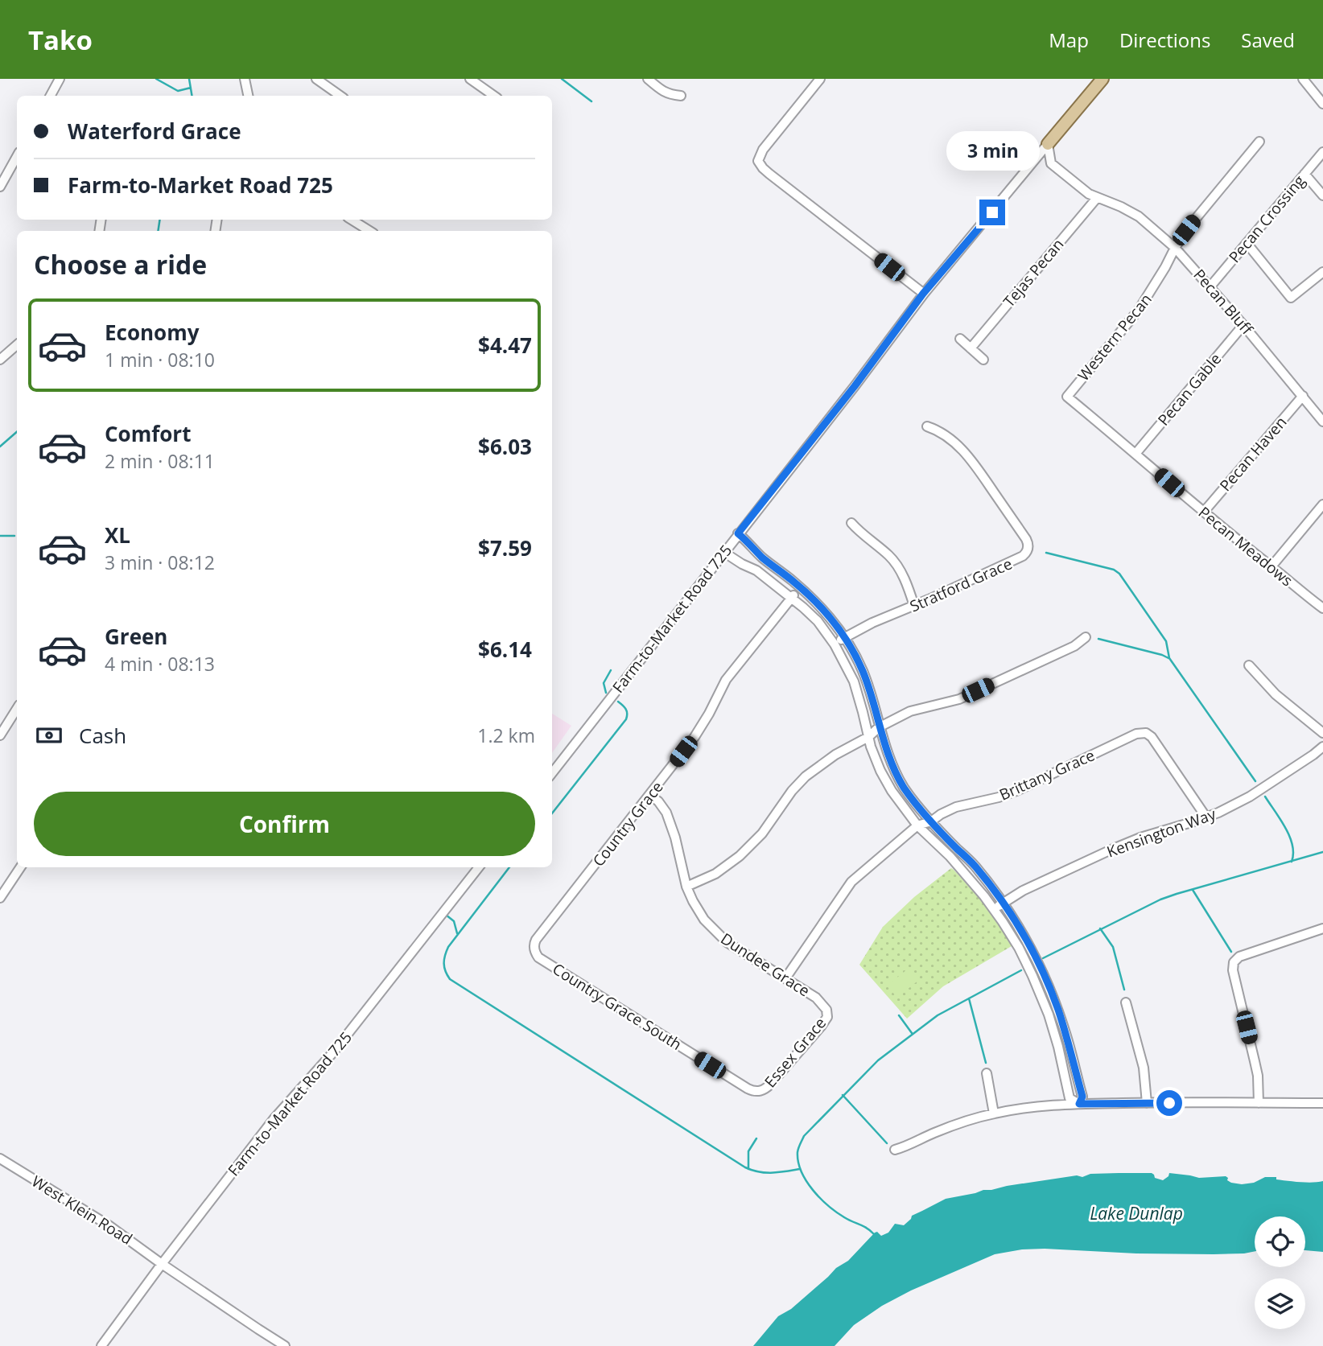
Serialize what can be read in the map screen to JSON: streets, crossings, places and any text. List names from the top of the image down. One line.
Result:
{"streets":{"street":["Pecan Crossing","Tejas Pecan","Pecan Bluff","Western Pecan","Pecan Gable","Pecan Haven","Pecan Meadows","Stratford Grace","Farm-to-Market Road 725","Brittany Grace","Country Grace","Kensington Way","Dundee Grace","Country Grace South","Essex Grace","West Klein Road"]},"crossings":[["Pecan Crossing","Pecan Bluff"],["Tejas Pecan","Pecan Bluff"],["Pecan Bluff","Western Pecan"],["Pecan Bluff","Pecan Gable"],["Pecan Bluff","Pecan Haven"],["Western Pecan","Pecan Meadows"],["Pecan Gable","Pecan Meadows"],["Pecan Haven","Pecan Meadows"],["Farm-to-Market Road 725","West Klein Road"],["Brittany Grace","Kensington Way"],["Brittany Grace","Dundee Grace"],["Country Grace","Dundee Grace"],["Country Grace","Country Grace South"],["Dundee Grace","Essex Grace"],["Country Grace South","Essex Grace"]],"water":["Lake Dunlap"],"page":{"header":"Tako","nav":["Map","Directions","Saved"],"banner":["Waterford Grace","Farm-to-Market Road 725"],"bubble":"3 min","heading":"Choose a ride","list":[{"name":"Economy","note":"1 min · 08:10","value":"$4.47"},{"name":"Comfort","note":"2 min · 08:11","value":"$6.03"},{"name":"XL","note":"3 min · 08:12","value":"$7.59"},{"name":"Green","note":"4 min · 08:13","value":"$6.14"}],"pay":["Cash","1.2 km"],"buttons":"Confirm"}}
